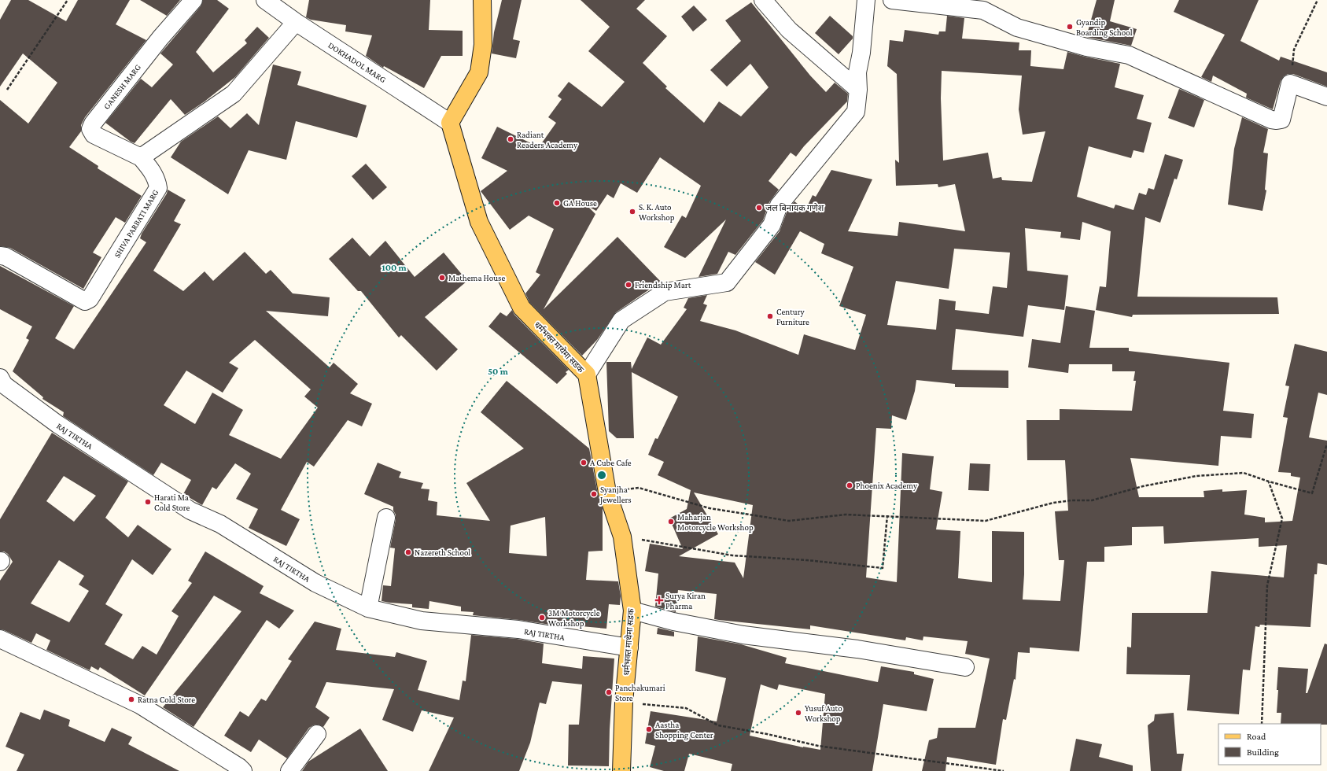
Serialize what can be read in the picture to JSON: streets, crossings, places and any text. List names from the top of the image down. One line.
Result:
{"streets":{"main road":["धर्मभक्त माथेमा सडक"],"street":["DOKHADOL MARG","GANESH MARG","SHIVA PARBATI MARG","RAJ TIRTHA"]},"crossings":[["DOKHADOL MARG","धर्मभक्त माथेमा सडक"],["GANESH MARG","SHIVA PARBATI MARG"],["धर्मभक्त माथेमा सडक","RAJ TIRTHA"]],"places":{"other":["Gyandip Boarding School","Radiant Readers Academy","GA House","जल बिनायक गणेश","S. K. Auto Workshop","Mathema House","Friendship Mart","Century Furniture","A Cube Cafe","Phoenix Academy","Syanjha Jewellers","Harati Ma Cold Store","Maharjan Motorcycle Workshop","Nazereth School","3M Motorcycle Workshop","Panchakumari Store","Ratna Cold Store","Yusuf Auto Workshop","Aastha Shopping Center"],"health":["Surya Kiran Pharma"]},"legend":["Road","Building"],"rings":["100 m","50 m"]}
